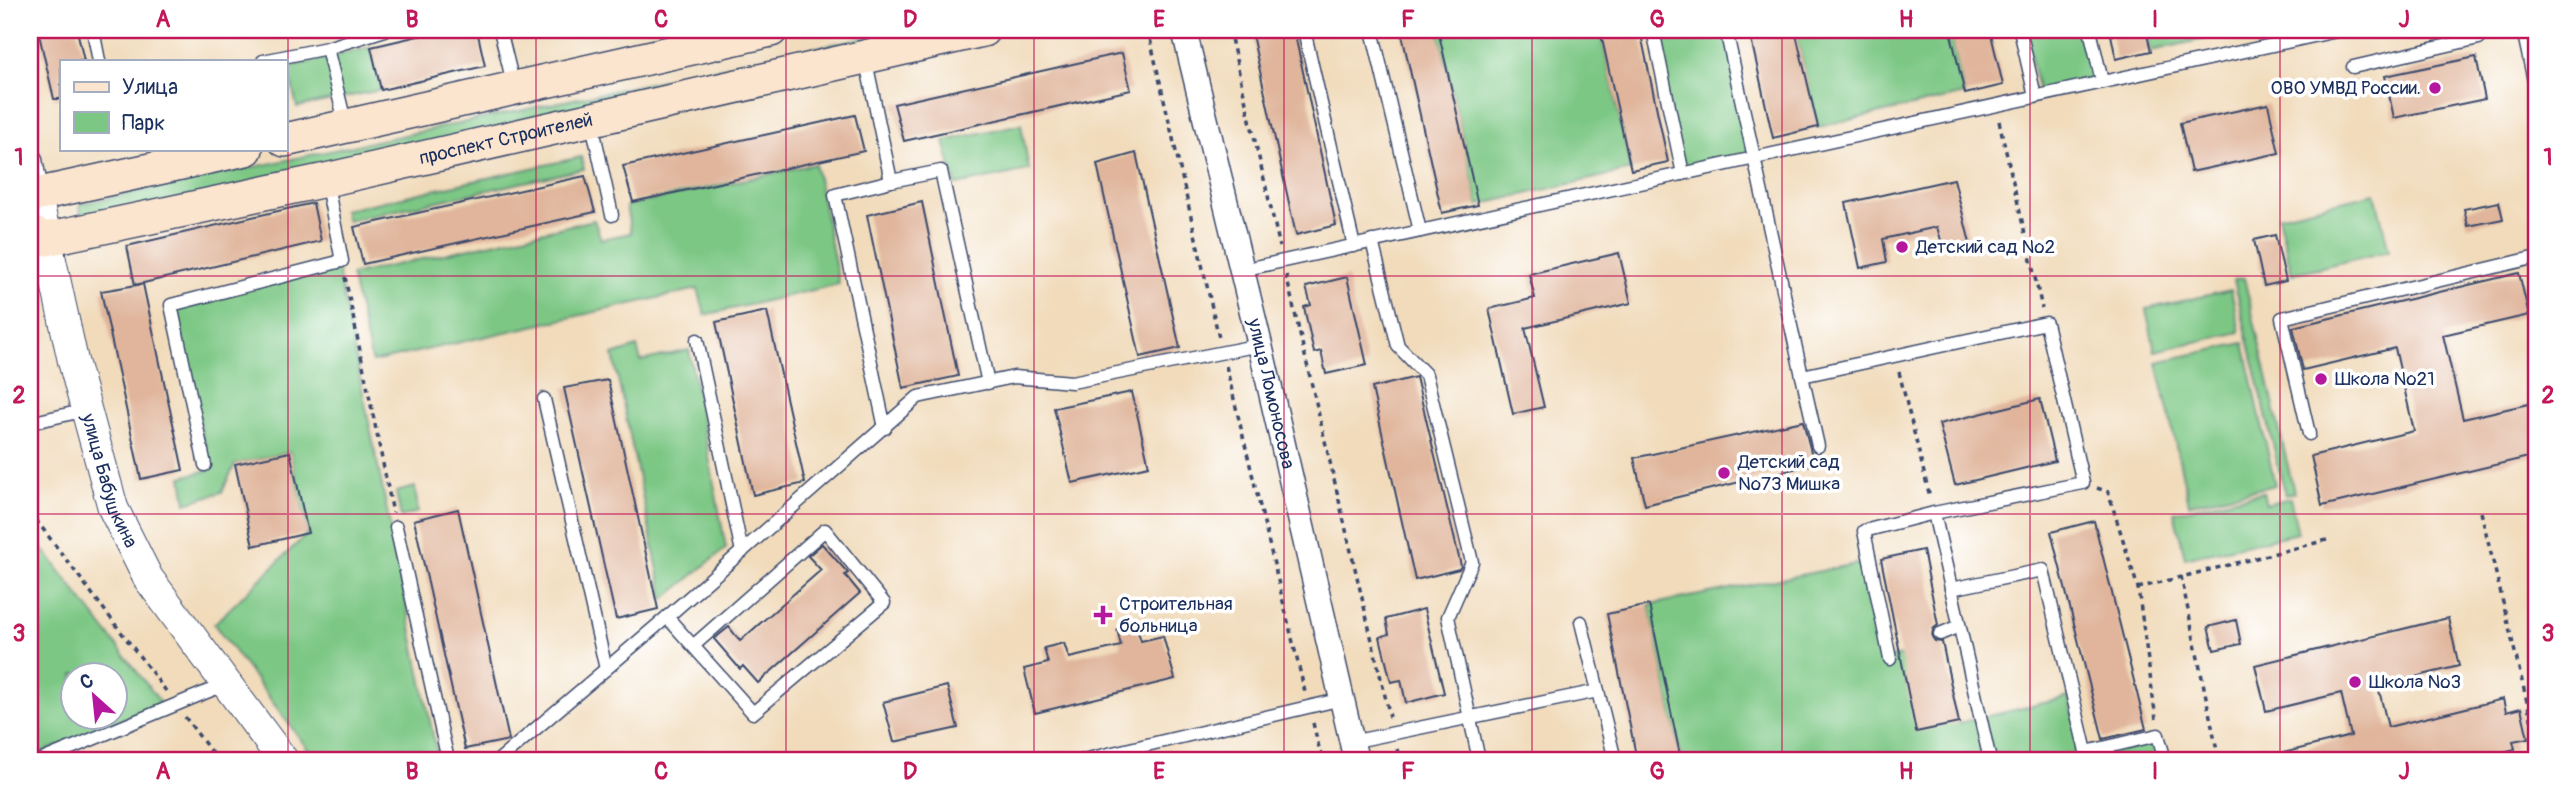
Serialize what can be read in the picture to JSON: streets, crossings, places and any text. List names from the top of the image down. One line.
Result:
{"streets":{"main road":["проспект Строителей"],"street":["улица Ломоносова","улица Бабушкина"]},"crossings":[["проспект Строителей","улица Бабушкина"]],"places":{"other":["ОВО УМВД России.","Детский сад №2","Школа №21","Детский сад №73 Мишка","Школа №3"],"health":["Строительная больница"]},"legend":["Улица","Парк"],"north":"top left","grid":{"columns":["A","B","C","D","E","F","G","H","I","J"],"rows":["1","2","3"]}}
